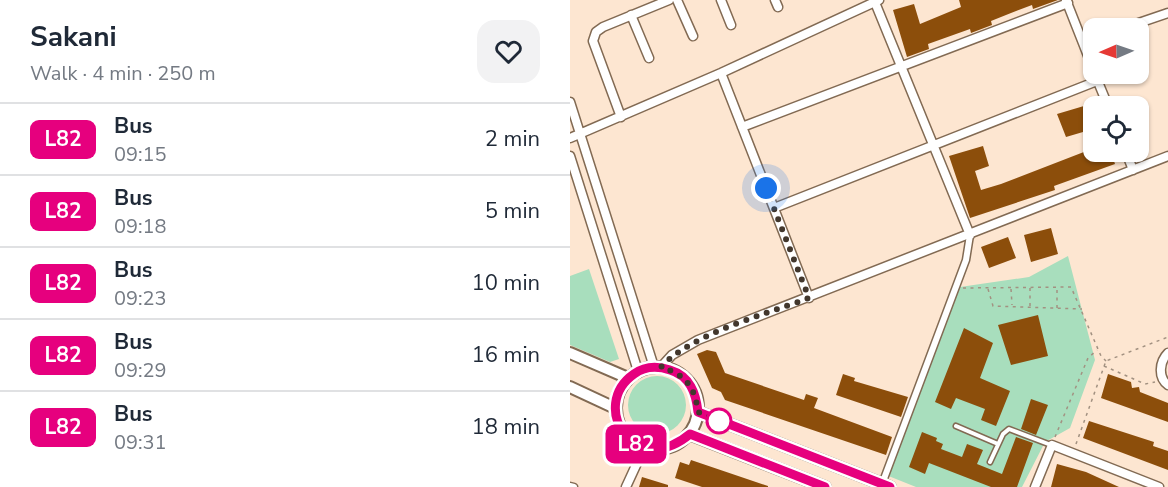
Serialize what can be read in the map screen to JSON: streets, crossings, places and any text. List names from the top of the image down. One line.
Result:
{"lines":["bus line L82"],"north":"left","page":{"heading":["Sakani","Walk · 4 min · 250 m"],"on_map":"L82","list":[{"mark":"L82","name":"Bus","note":"09:15","value":"2 min"},{"mark":"L82","name":"Bus","note":"09:18","value":"5 min"},{"mark":"L82","name":"Bus","note":"09:23","value":"10 min"},{"mark":"L82","name":"Bus","note":"09:29","value":"16 min"},{"mark":"L82","name":"Bus","note":"09:31","value":"18 min"}]}}
